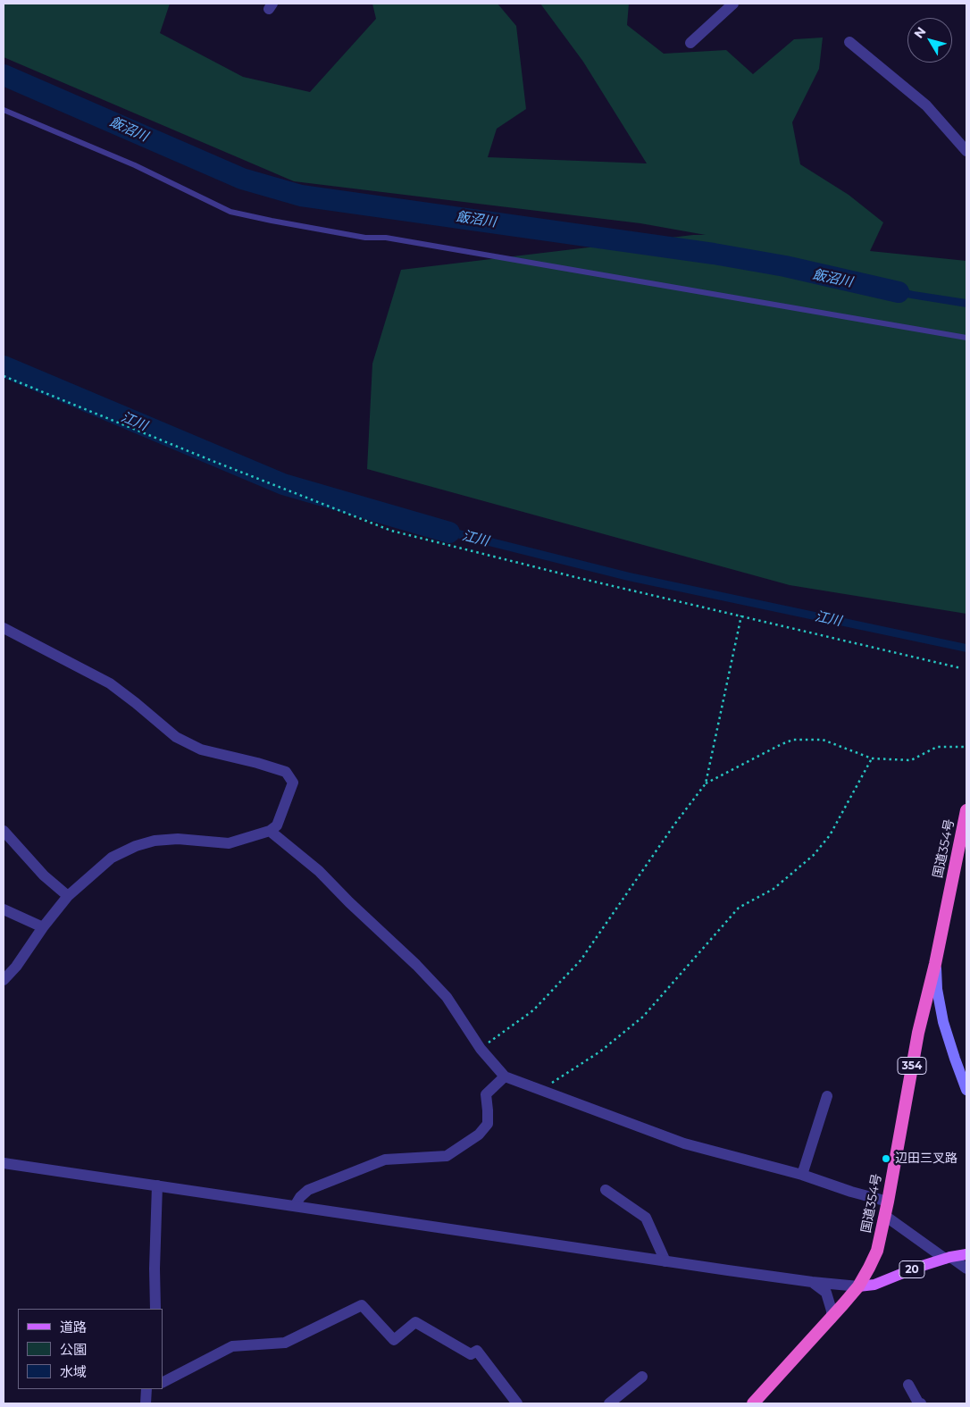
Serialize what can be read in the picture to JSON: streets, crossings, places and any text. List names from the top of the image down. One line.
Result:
{"streets":{"highway":["国道354号","354"],"main road":["20"]},"crossings":[["国道354号","20"]],"water":["飯沼川","江川"],"places":["辺田三叉路"],"legend":["道路","公園","水域"],"north":"top left"}
